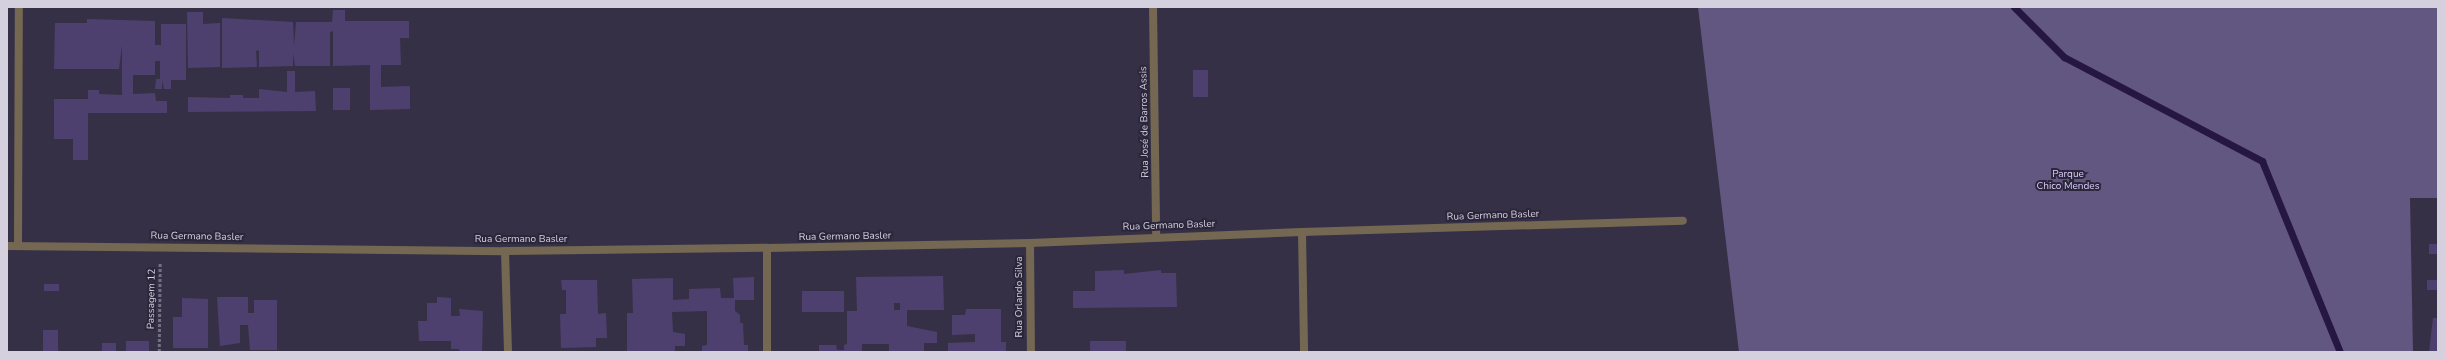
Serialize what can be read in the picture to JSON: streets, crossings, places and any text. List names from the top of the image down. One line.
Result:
{"streets":{"street":["Rua José de Barros Assis","Rua Germano Basler","Rua Orlando Silva"],"path":["Passagem 12"]},"crossings":[["Rua José de Barros Assis","Rua Germano Basler"],["Rua Germano Basler","Rua Orlando Silva"],["Rua Germano Basler","Passagem 12"]],"parks":["Parque Chico Mendes"]}
